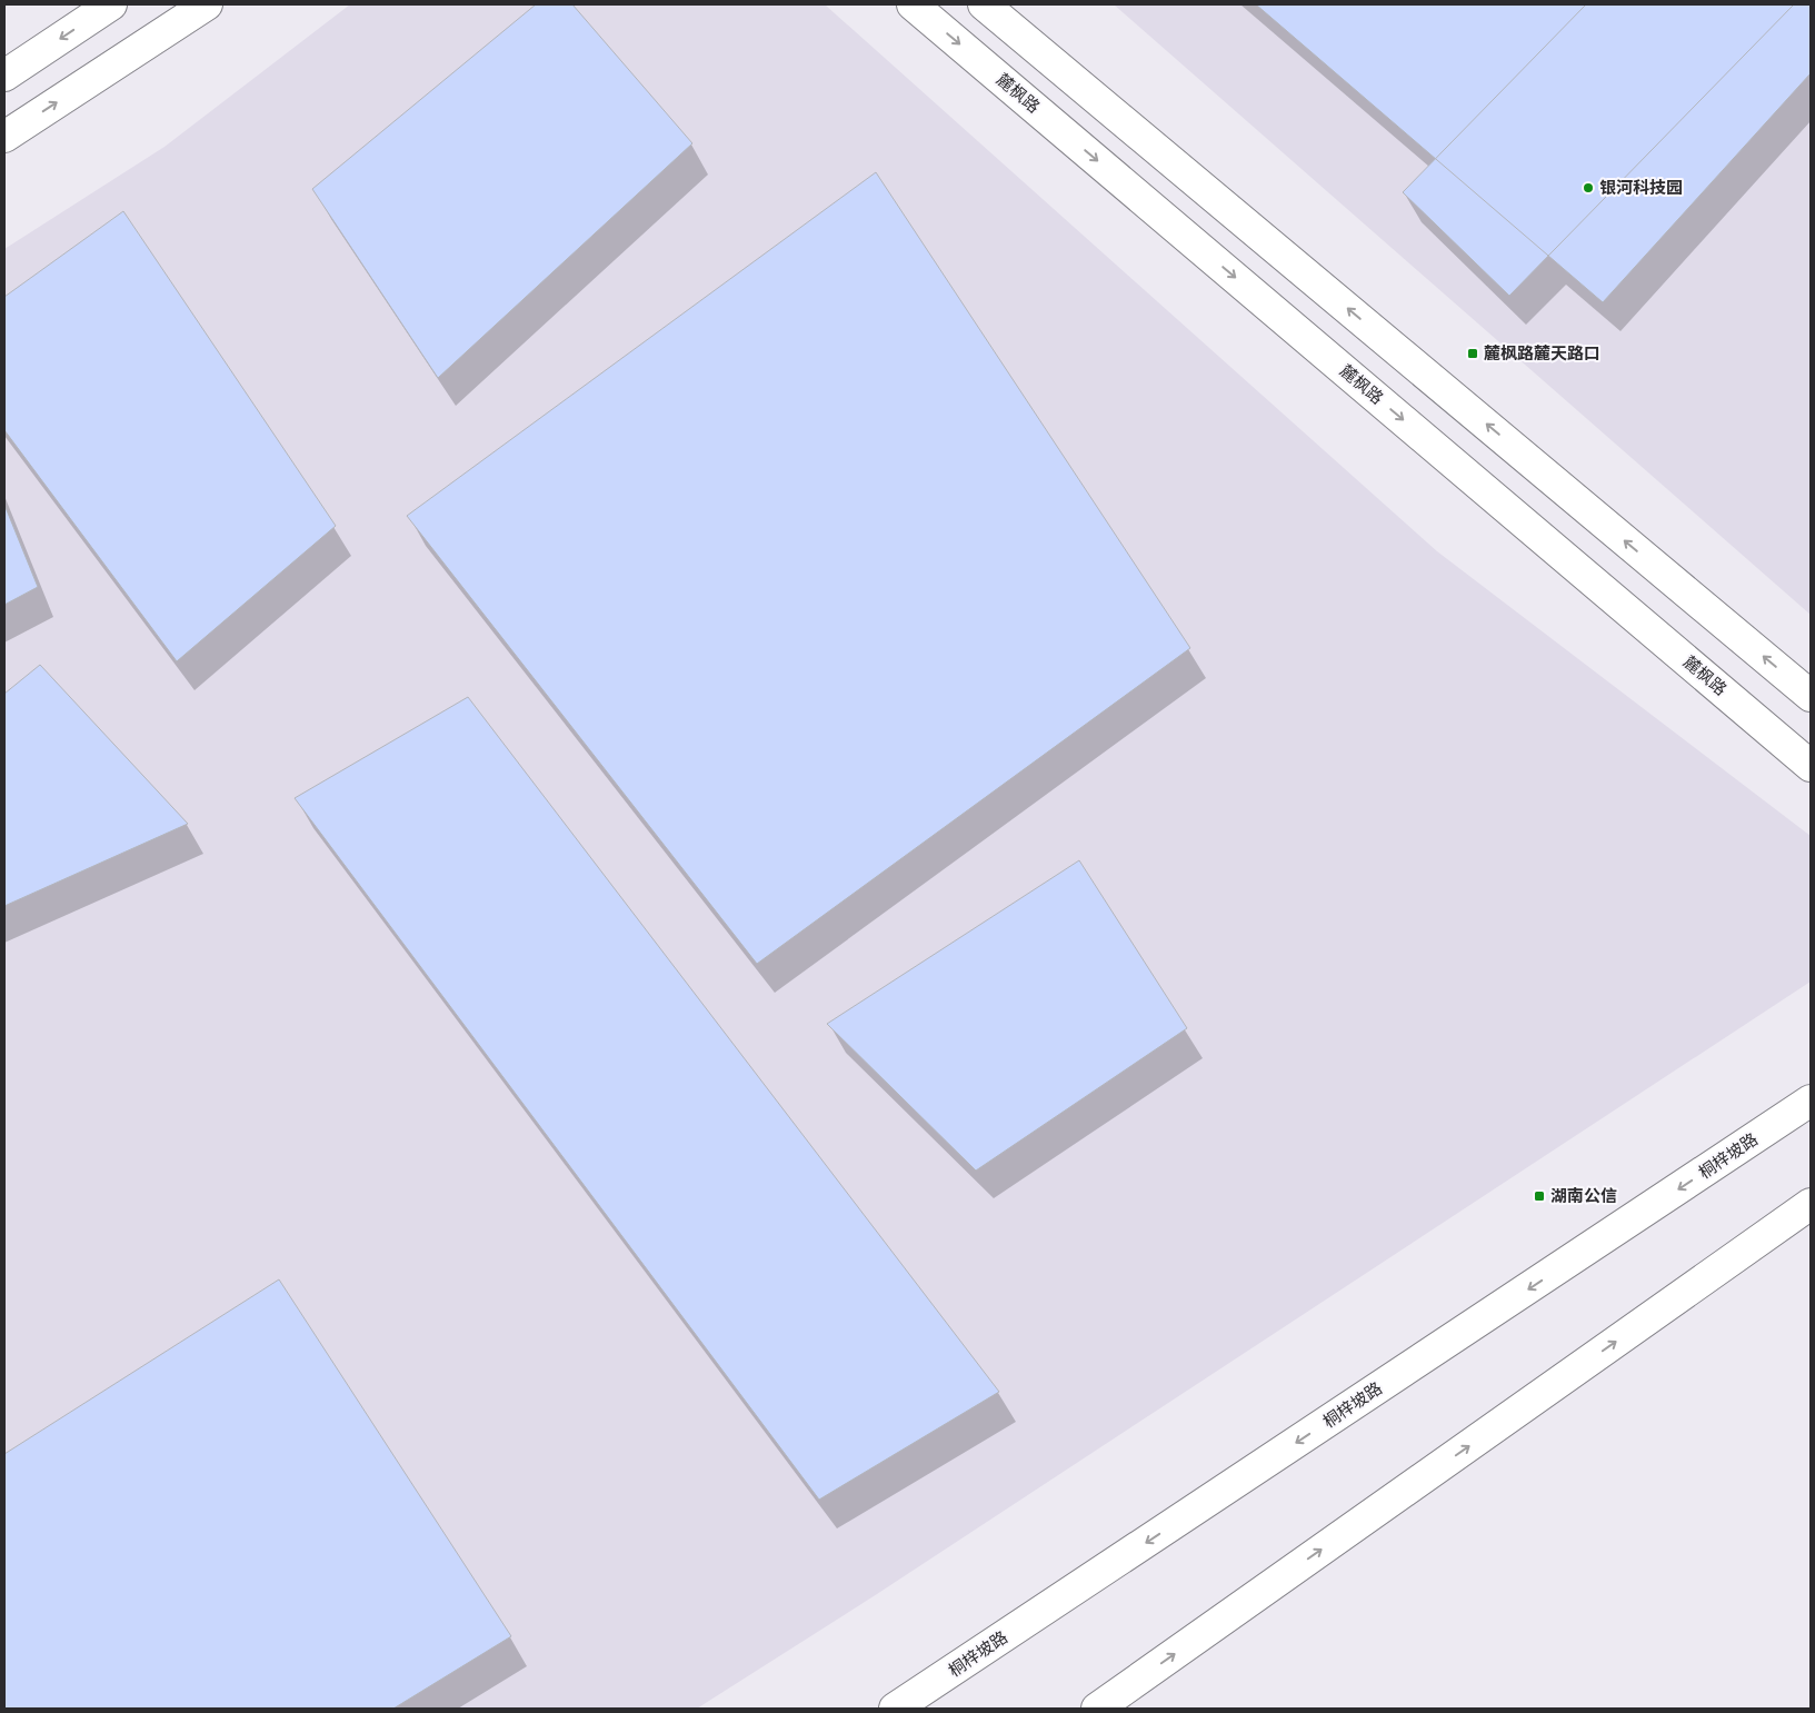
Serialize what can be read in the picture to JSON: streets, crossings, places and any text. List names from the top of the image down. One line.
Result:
{"streets":{"main road":["麓枫路","桐梓坡路"]},"places":{"other":["银河科技园"],"transit":["麓枫路麓天路口","湖南公信"]}}
